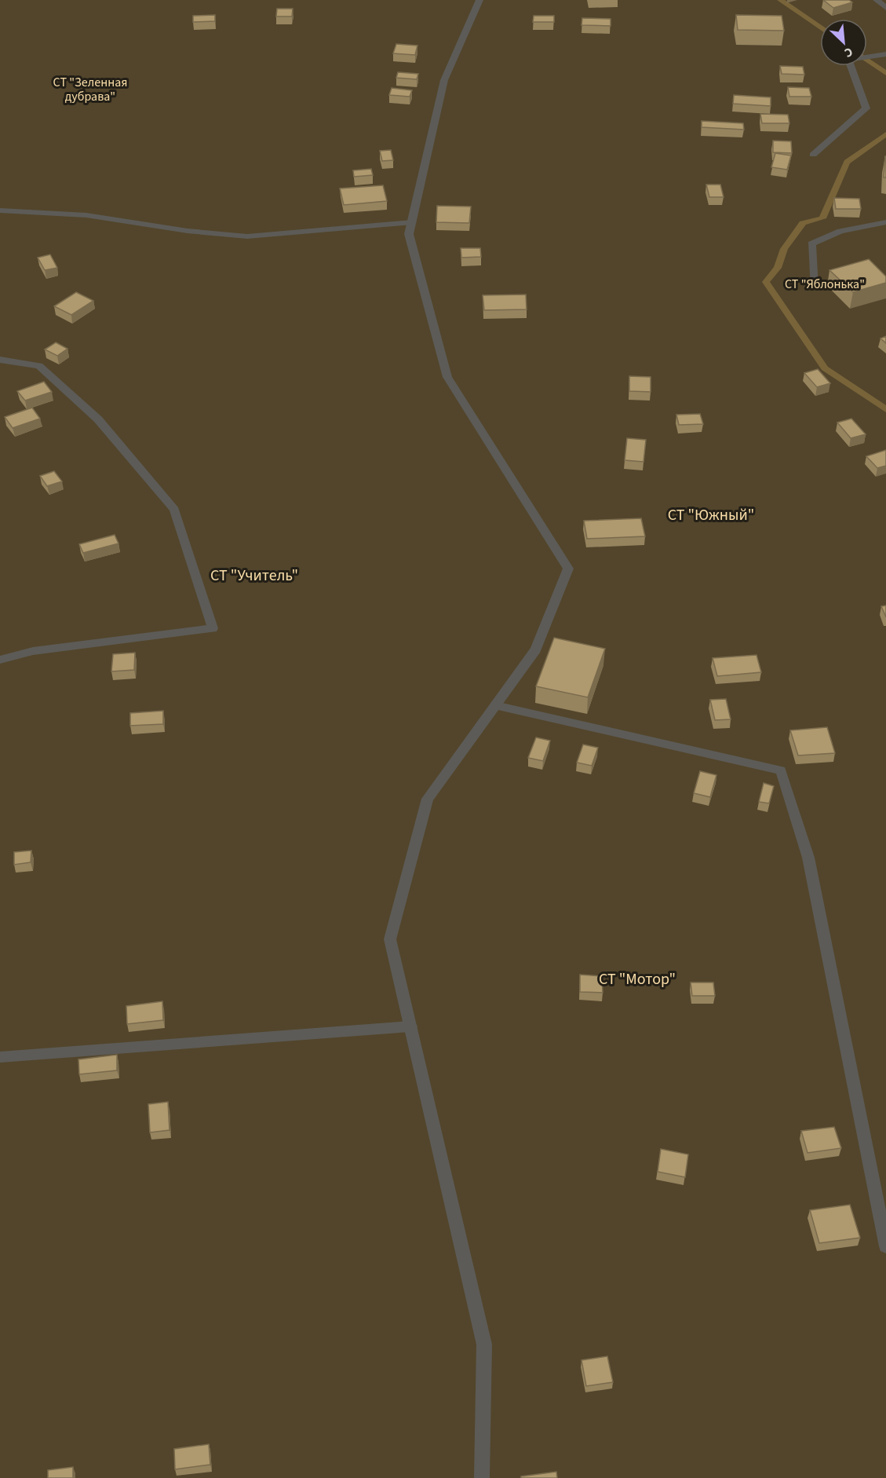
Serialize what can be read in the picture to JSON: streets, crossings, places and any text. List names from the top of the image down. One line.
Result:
{"parks":["СТ \"Зеленная дубрава\"","СТ \"Яблонька\"","СТ \"Южный\"","СТ \"Учитель\"","СТ \"Мотор\""],"north":"bottom right"}
